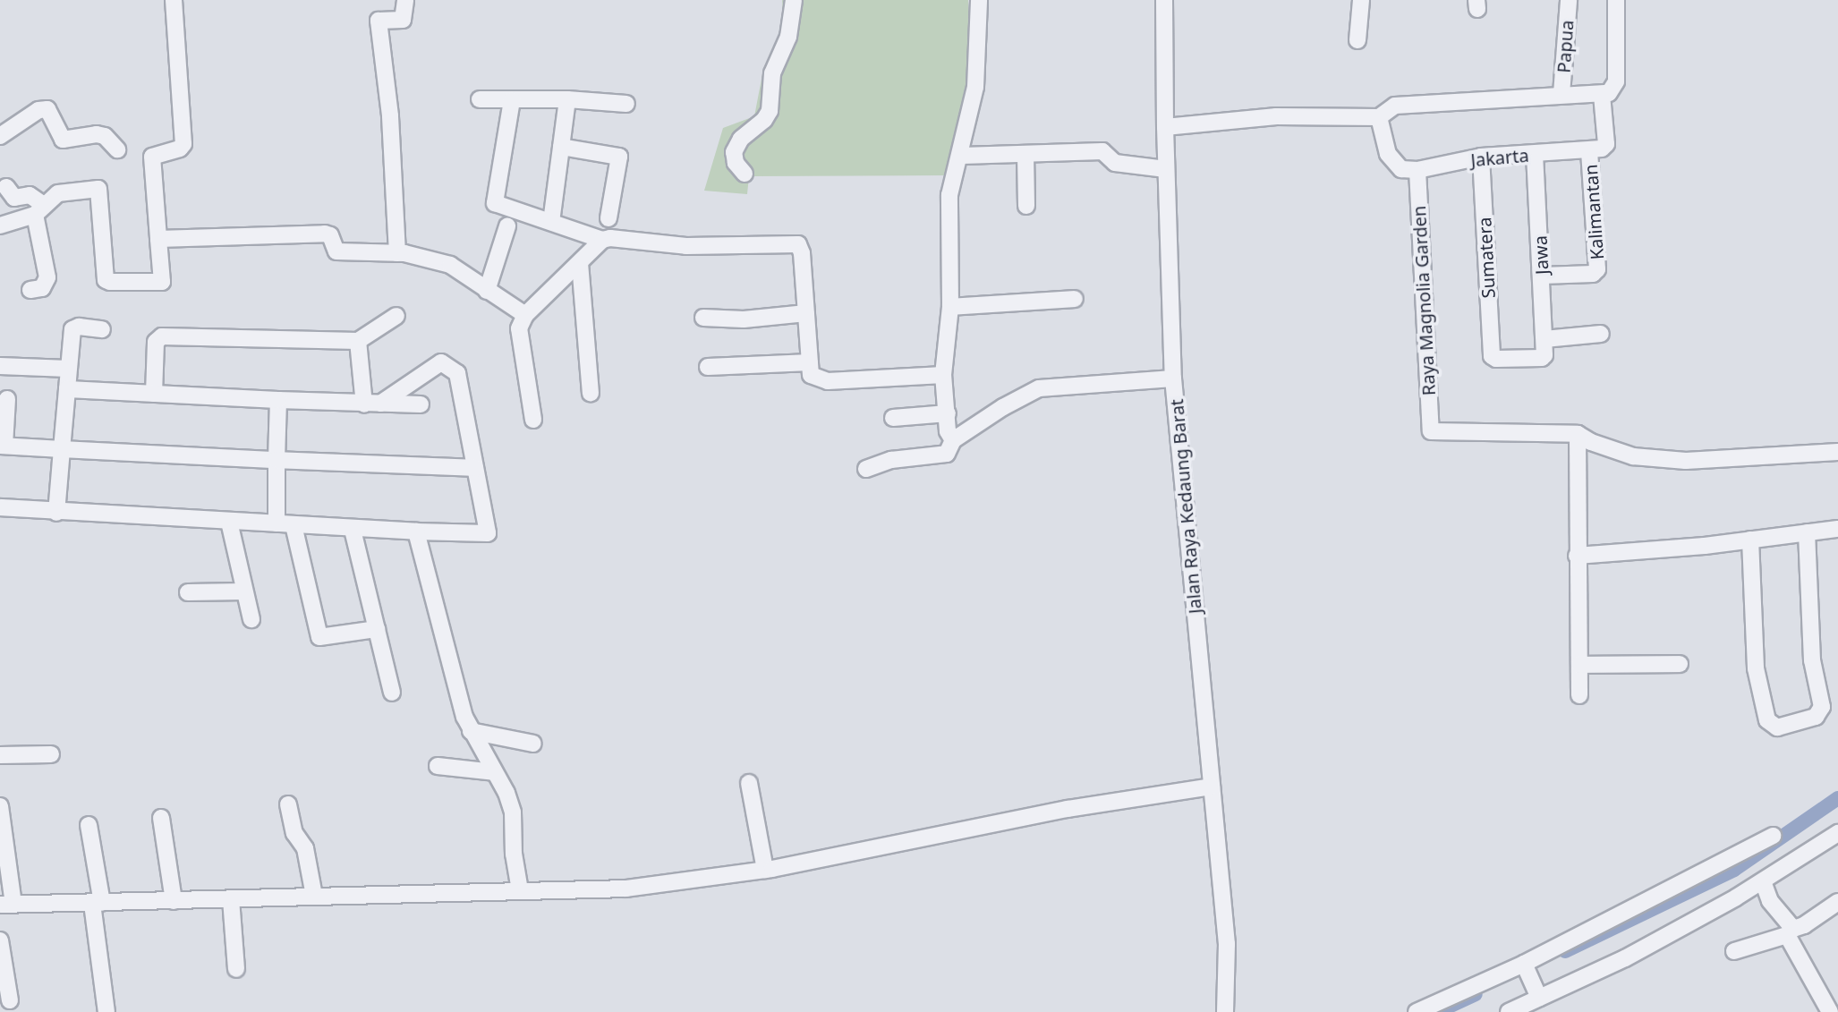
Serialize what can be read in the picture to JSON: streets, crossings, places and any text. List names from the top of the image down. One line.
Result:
{"streets":{"street":["Papua","Jakarta","Kalimantan","Jawa","Sumatera","Raya Magnolia Garden","Jalan Raya Kedaung Barat"]},"crossings":[["Jakarta","Kalimantan"],["Jakarta","Jawa"],["Jakarta","Sumatera"],["Jakarta","Raya Magnolia Garden"],["Kalimantan","Jawa"],["Jawa","Sumatera"]]}
